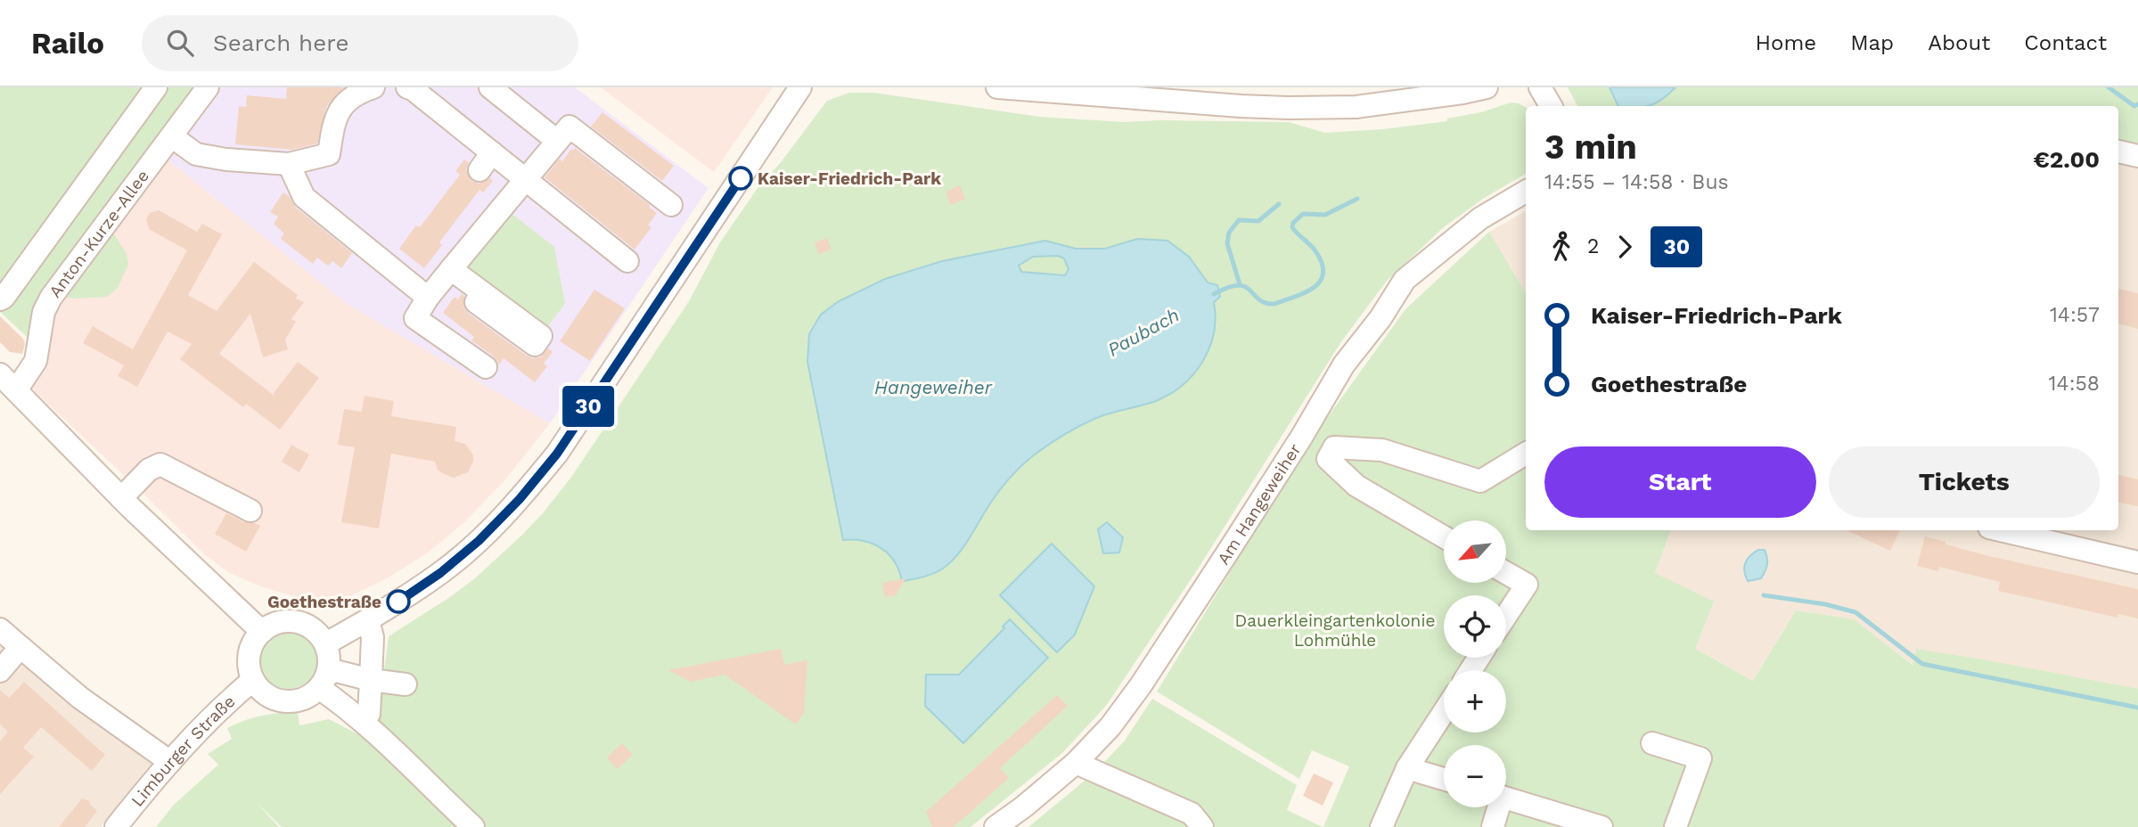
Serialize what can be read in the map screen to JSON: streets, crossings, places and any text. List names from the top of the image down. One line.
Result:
{"streets":{"street":["Anton-Kurze-Allee","Am Hangeweiher","Limburger Straße"]},"water":["Paubach","Hangeweiher"],"parks":["Dauerkleingartenkolonie Lohmühle"],"places":["Kaiser-Friedrich-Park","Goethestraße"],"lines":["bus line 30"],"north":"bottom left","page":{"header":"Railo","search":"Search here","nav":["Home","Map","About","Contact"],"on_map":"30","heading":["3 min","14:55 – 14:58 · Bus","€2.00"],"legs":["2","30"],"list":[{"name":"Kaiser-Friedrich-Park","value":"14:57"},{"name":"Goethestraße","value":"14:58"}],"buttons":["Start","Tickets"],"map_buttons":["+","−"]}}
